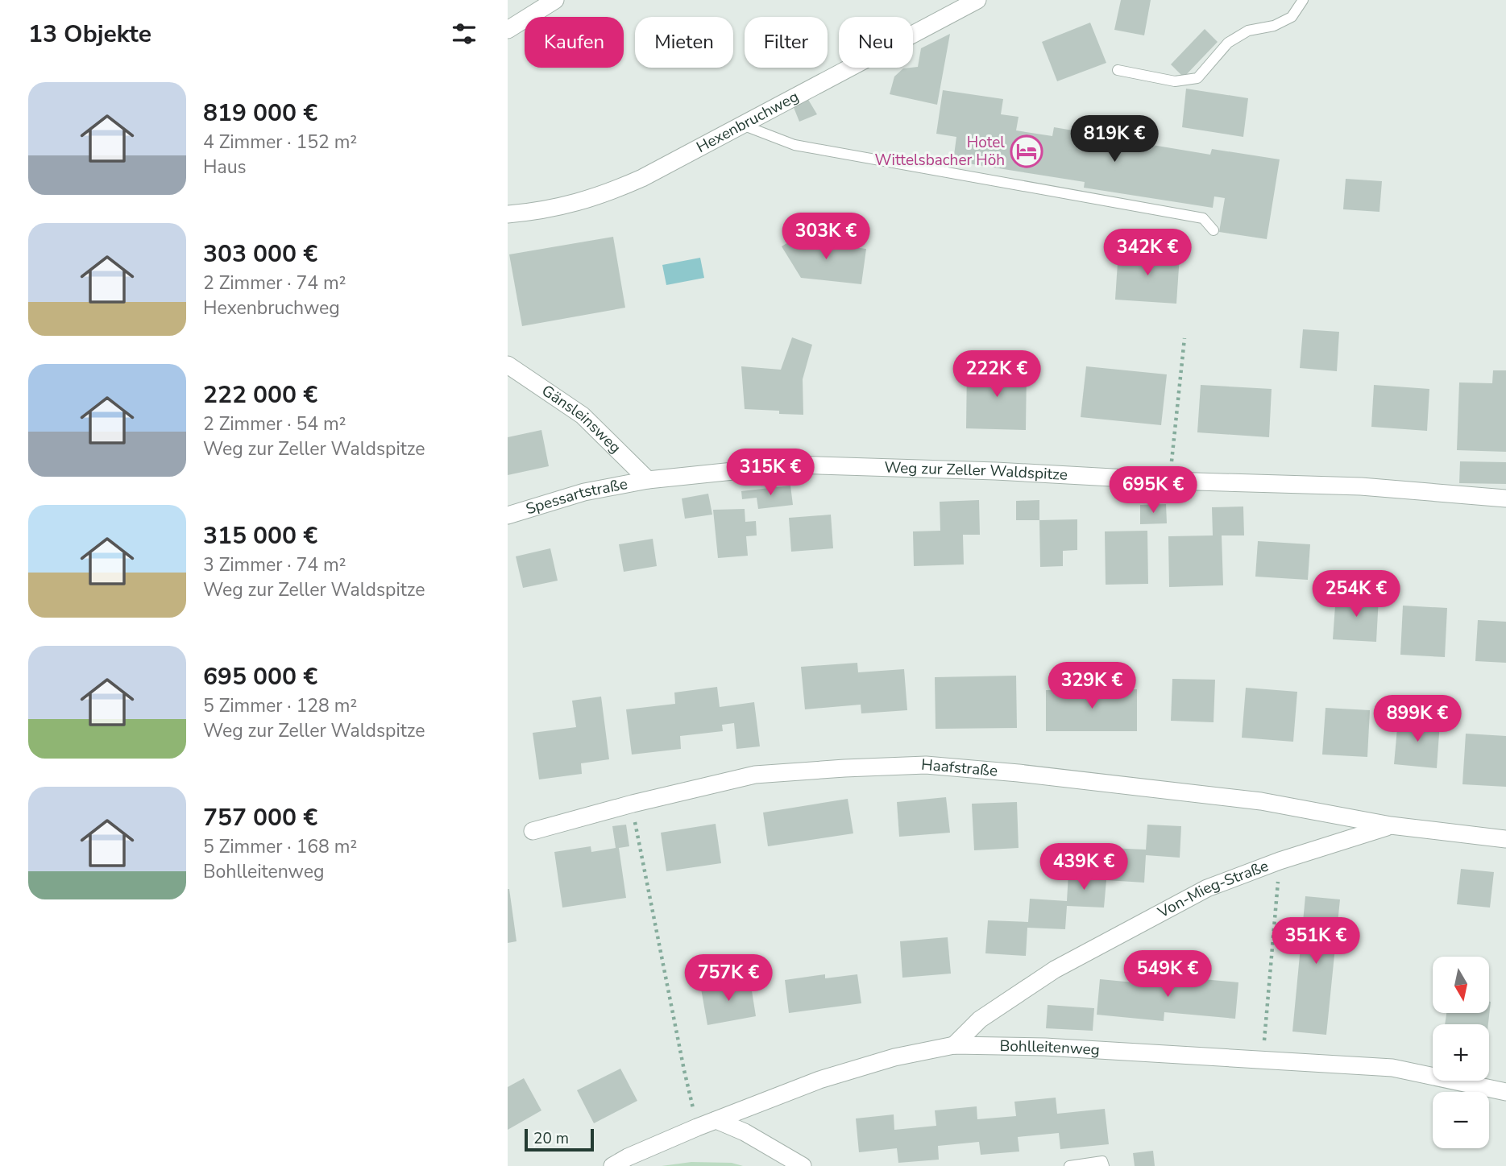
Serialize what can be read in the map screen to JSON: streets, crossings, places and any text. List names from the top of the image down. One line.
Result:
{"streets":{"street":["Hexenbruchweg","Gänsleinsweg","Weg zur Zeller Waldspitze","Spessartstraße","Haafstraße","Von-Mieg-Straße","Bohlleitenweg"]},"crossings":[["Gänsleinsweg","Weg zur Zeller Waldspitze"],["Gänsleinsweg","Spessartstraße"],["Weg zur Zeller Waldspitze","Spessartstraße"],["Haafstraße","Von-Mieg-Straße"],["Von-Mieg-Straße","Bohlleitenweg"]],"places":{"hotel":["Hotel Wittelsbacher Höh"]},"scale_bar":"20 m","north":"bottom","page":{"heading":"13 Objekte","chip":["Kaufen","Mieten","Filter","Neu"],"list":[{"name":"819 000 €","note":"4 Zimmer · 152 m² · Haus"},{"name":"303 000 €","note":"2 Zimmer · 74 m² · Hexenbruchweg"},{"name":"222 000 €","note":"2 Zimmer · 54 m² · Weg zur Zeller Waldspitze"},{"name":"315 000 €","note":"3 Zimmer · 74 m² · Weg zur Zeller Waldspitze"},{"name":"695 000 €","note":"5 Zimmer · 128 m² · Weg zur Zeller Waldspitze"},{"name":"757 000 €","note":"5 Zimmer · 168 m² · Bohlleitenweg"}],"price":["819K €","303K €","342K €","222K €","315K €","695K €","254K €","329K €","899K €","439K €","351K €","549K €","757K €"],"map_buttons":["+","−"],"scale":"20 m"}}
